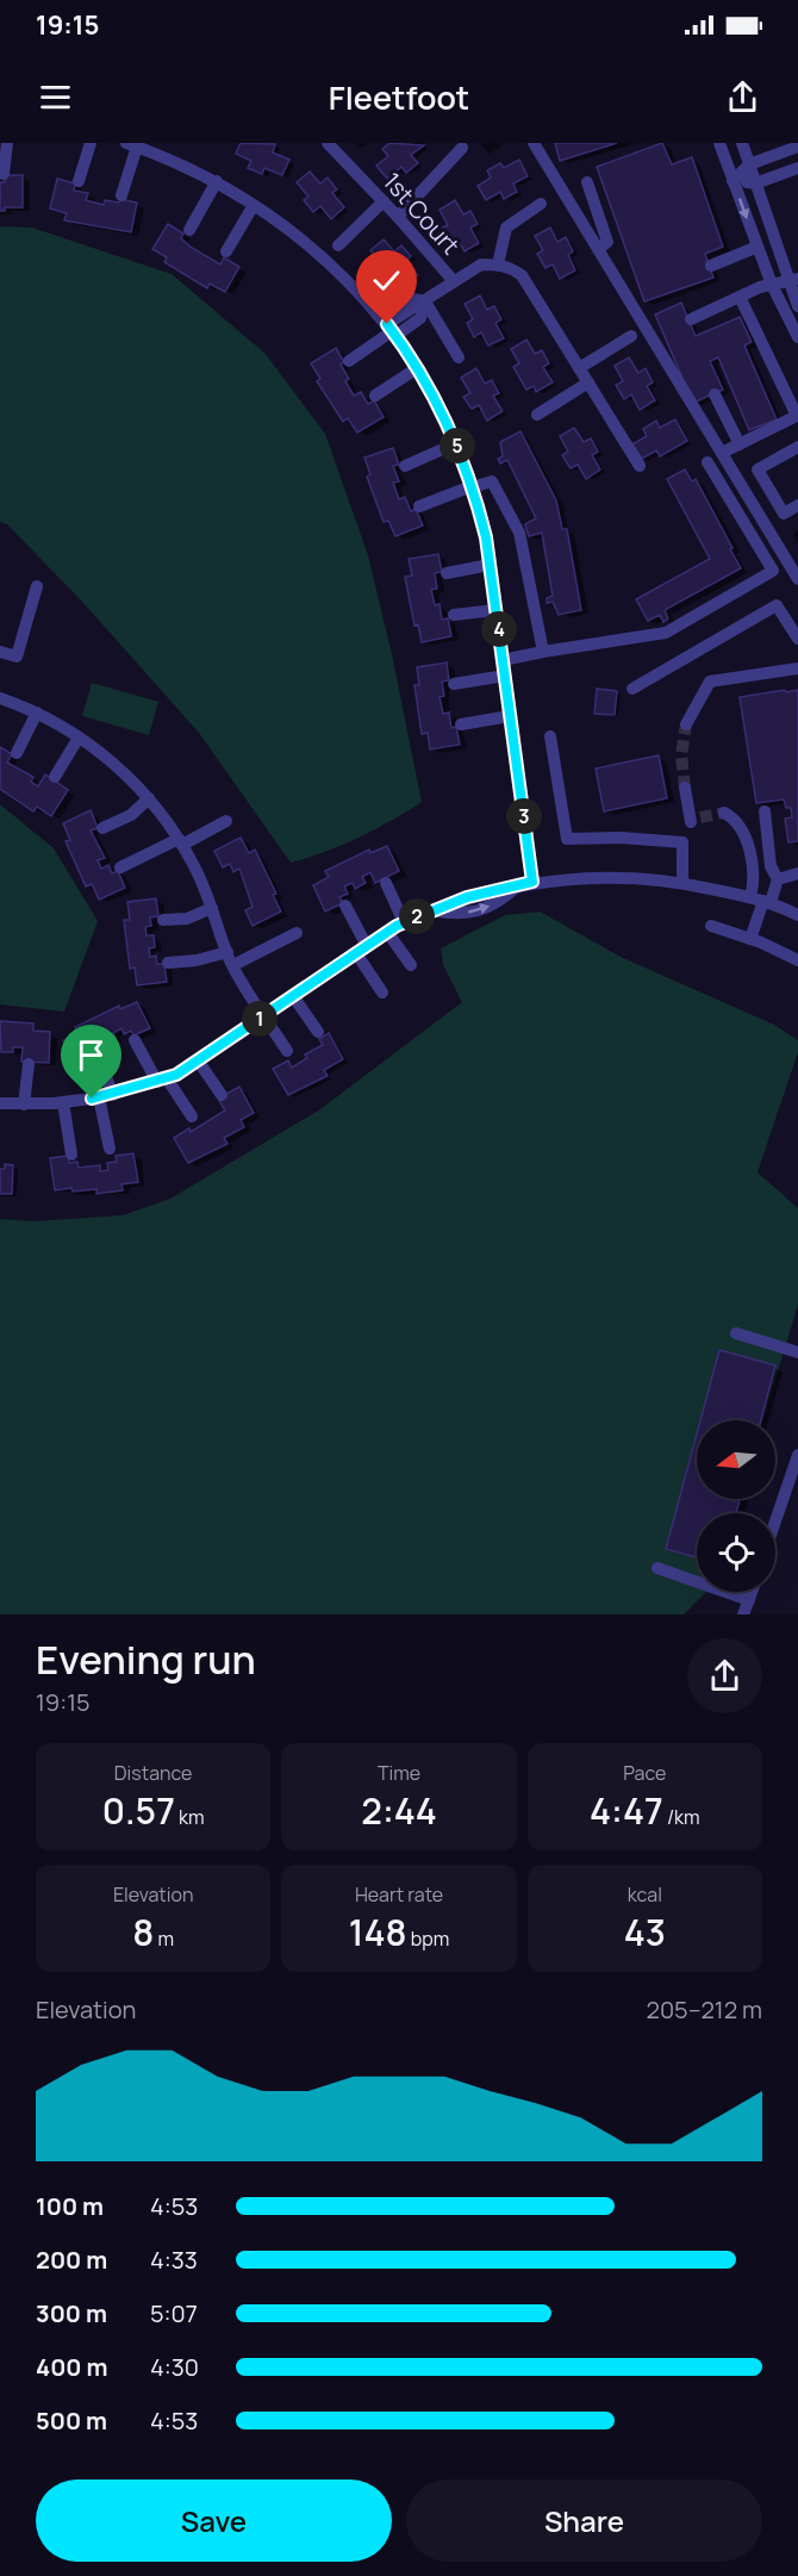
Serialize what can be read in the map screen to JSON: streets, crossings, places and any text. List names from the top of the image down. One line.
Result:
{"streets":{"street":["1st Court"]},"north":"left","page":{"status":"19:15","header":"Fleetfoot","pins":["5","4","3","2","1"],"heading":["Evening run","19:15"],"stats":[["Distance","0.57 km"],["Time","2:44"],["Pace","4:47 /km"],["Elevation","8 m"],["Heart rate","148 bpm"],["kcal","43"]],"chart":["Elevation","205–212 m"],"list":[{"name":"100 m","note":"4:53"},{"name":"200 m","note":"4:33"},{"name":"300 m","note":"5:07"},{"name":"400 m","note":"4:30"},{"name":"500 m","note":"4:53"}],"buttons":["Save","Share"]}}
